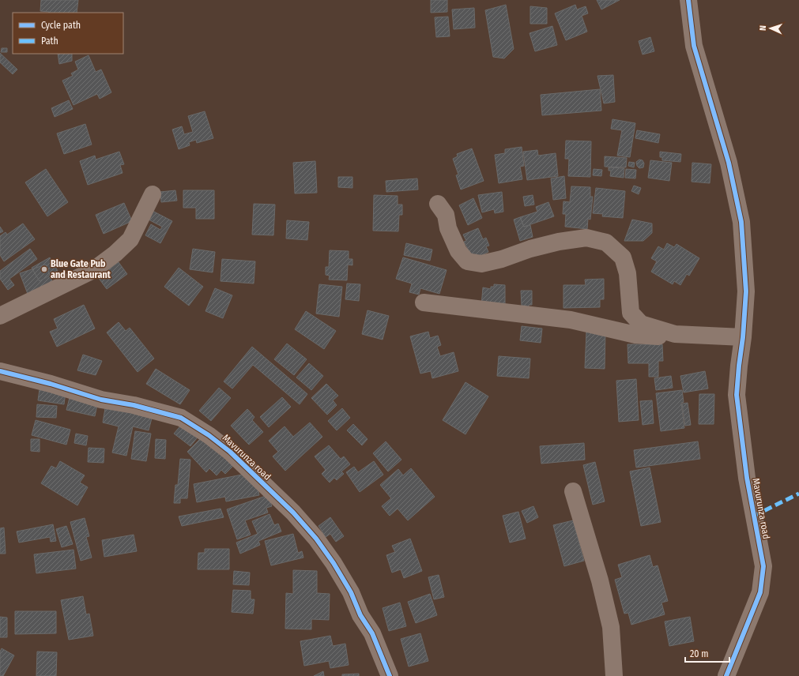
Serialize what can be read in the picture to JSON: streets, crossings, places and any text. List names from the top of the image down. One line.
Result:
{"streets":{"street":["Mavurunza road"]},"places":["Blue Gate Pub and Restaurant"],"legend":["Cycle path","Path"],"scale_bar":"20 m","north":"left"}
